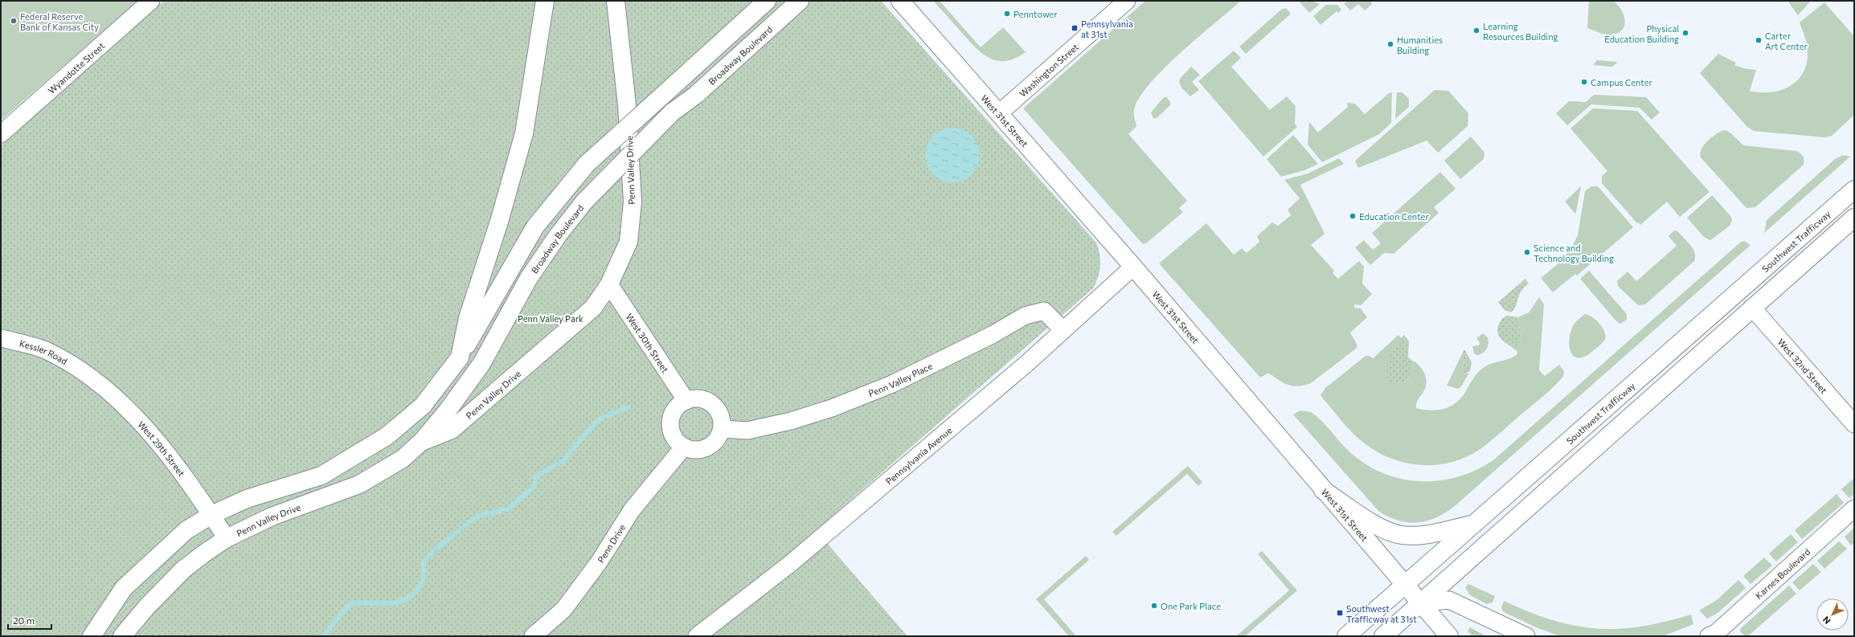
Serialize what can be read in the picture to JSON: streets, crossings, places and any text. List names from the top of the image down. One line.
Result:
{"streets":{"main road":["Broadway Boulevard","West 31st Street","Penn Valley Drive","Southwest Trafficway"],"street":["Wyandotte Street","Washington Street","West 30th Street","Kessler Road","West 32nd Street","Penn Valley Place","West 29th Street","Pennsylvania Avenue","Penn Drive","Karnes Boulevard"]},"crossings":[["Broadway Boulevard","Penn Valley Drive"],["Washington Street","West 31st Street"],["West 31st Street","Southwest Trafficway"],["West 31st Street","Pennsylvania Avenue"],["Penn Valley Drive","West 30th Street"],["Penn Valley Drive","West 29th Street"],["West 30th Street","Penn Valley Place"],["West 30th Street","Penn Drive"],["Kessler Road","West 29th Street"],["Penn Valley Place","Pennsylvania Avenue"],["Penn Valley Place","Penn Drive"]],"parks":["Penn Valley Park"],"places":{"other":["Penntower","Federal Reserve Bank of Kansas City","Learning Resources Building","Physical Education Building","Carter Art Center","Humanities Building","Campus Center","Education Center","Science and Technology Building","One Park Place"],"transit":["Pennsylvania at 31st","Southwest Trafficway at 31st"]},"scale_bar":"20 m","north":"bottom left"}
